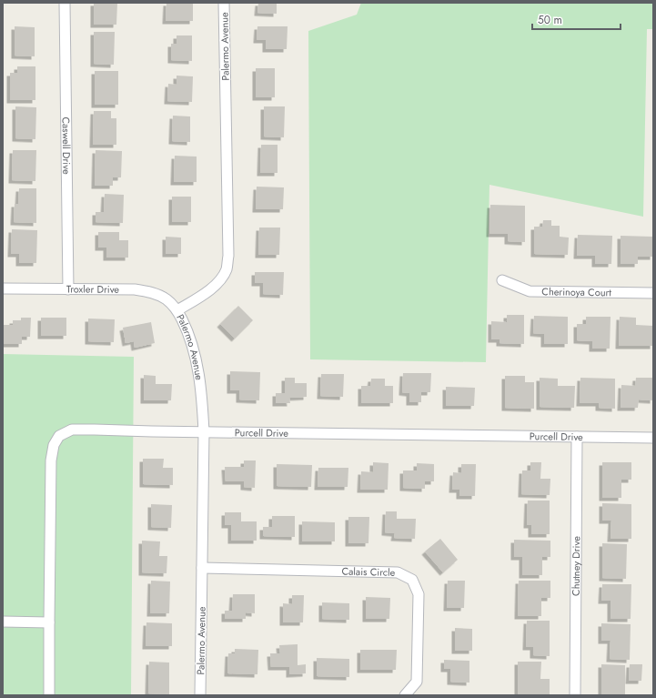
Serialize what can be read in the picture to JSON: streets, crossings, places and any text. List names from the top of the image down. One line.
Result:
{"streets":{"street":["Palermo Avenue","Caswell Drive","Troxler Drive","Cherinoya Court","Purcell Drive","Chutney Drive","Calais Circle"]},"crossings":[["Palermo Avenue","Troxler Drive"],["Palermo Avenue","Purcell Drive"],["Palermo Avenue","Calais Circle"],["Caswell Drive","Troxler Drive"],["Purcell Drive","Chutney Drive"]],"scale_bar":"50 m"}
